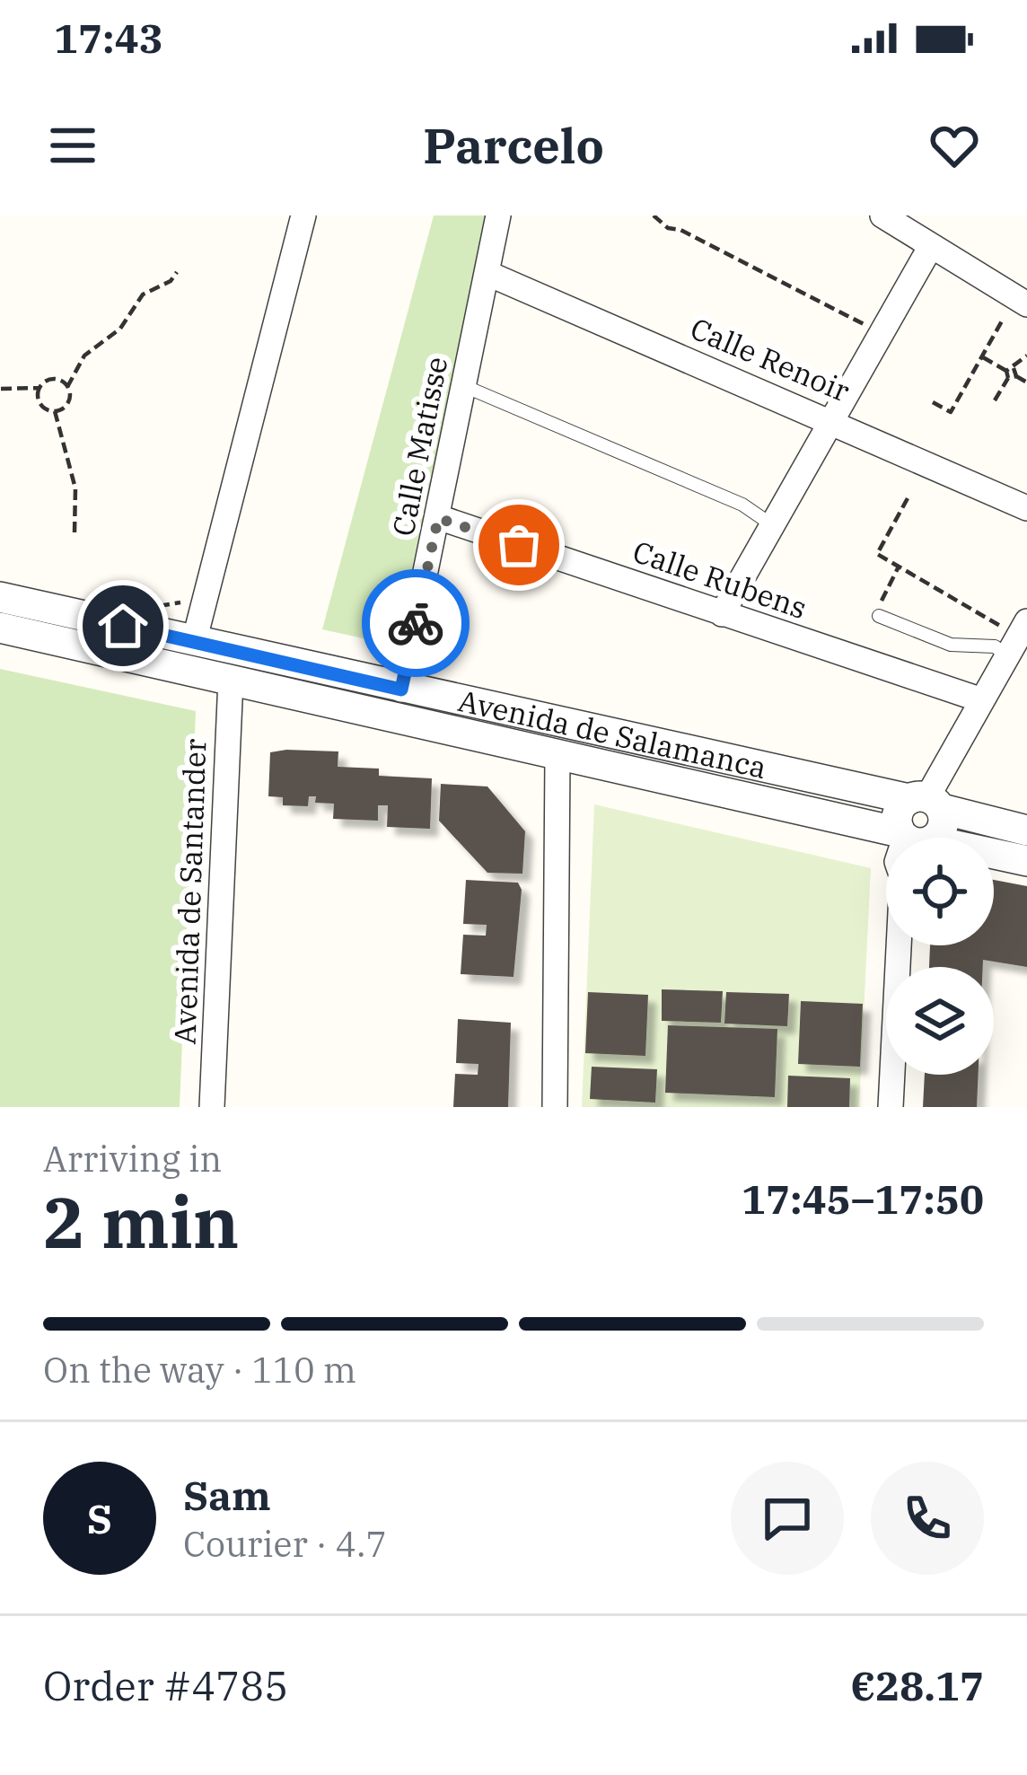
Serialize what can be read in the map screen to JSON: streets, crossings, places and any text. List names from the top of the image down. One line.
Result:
{"streets":{"street":["Calle Renoir","Calle Matisse","Calle Rubens","Avenida de Salamanca","Avenida de Santander"]},"crossings":[["Calle Renoir","Calle Matisse"],["Calle Matisse","Calle Rubens"],["Calle Matisse","Avenida de Salamanca"],["Avenida de Salamanca","Avenida de Santander"]],"page":{"status":"17:43","header":"Parcelo","heading":["2 min","Arriving in","17:45–17:50"],"panel":["Sam","Courier · 4.7","Order #4785","€28.17"],"bar":"On the way · 110 m","round":"S"}}
